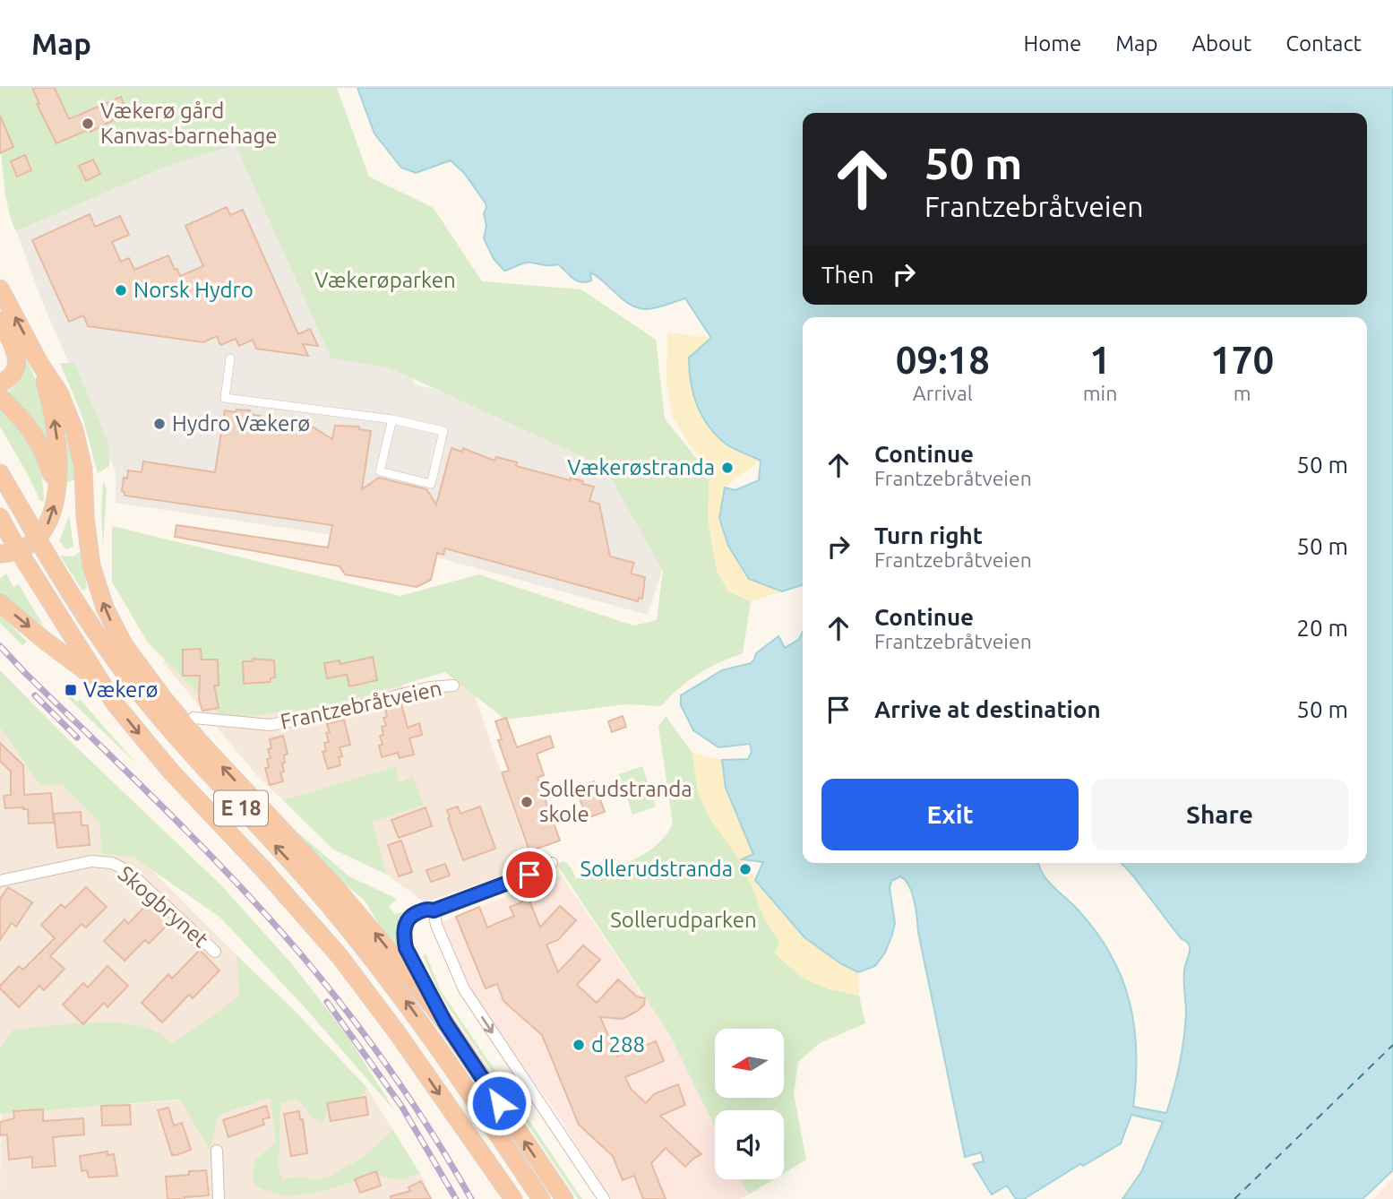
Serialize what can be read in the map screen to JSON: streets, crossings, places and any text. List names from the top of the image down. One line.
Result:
{"streets":{"highway":["E 18"],"street":["Frantzebråtveien","Skogbrynet"]},"parks":["Vækerøparken","Sollerudparken"],"places":{"other":["Vækerø gård Kanvas-barnehage","Norsk Hydro","Hydro Vækerø","Vækerøstranda","Sollerudstranda skole","Sollerudstranda","d 288"],"transit":["Vækerø"]},"north":"left","page":{"header":"Map","nav":["Home","Map","About","Contact"],"turn":["50 m","Frantzebråtveien"],"then":"Then","eta":["09:18","Arrival","1","min","170","m"],"list":[{"name":"Continue","note":"Frantzebråtveien","value":"50 m"},{"name":"Turn right","note":"Frantzebråtveien","value":"50 m"},{"name":"Continue","note":"Frantzebråtveien","value":"20 m"},{"name":"Arrive at destination","value":"50 m"}],"buttons":["Exit","Share"]}}
